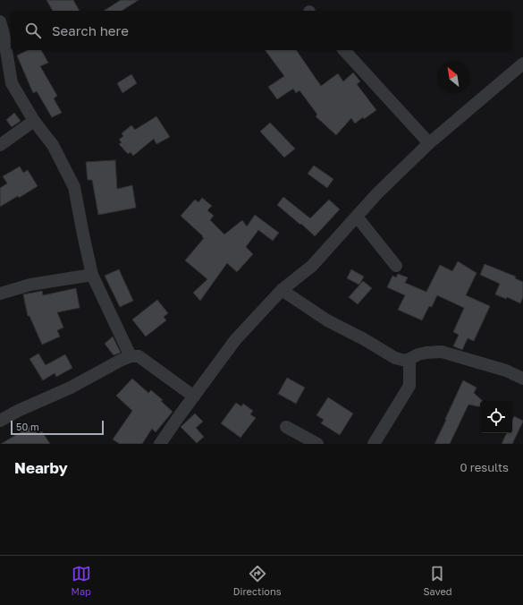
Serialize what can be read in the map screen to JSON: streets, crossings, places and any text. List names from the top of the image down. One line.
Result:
{"scale_bar":"50 m","north":"top left","page":{"search":"Search here","scale":"50 m","heading":["Nearby","0 results"],"nav":["Map","Directions","Saved"]}}
